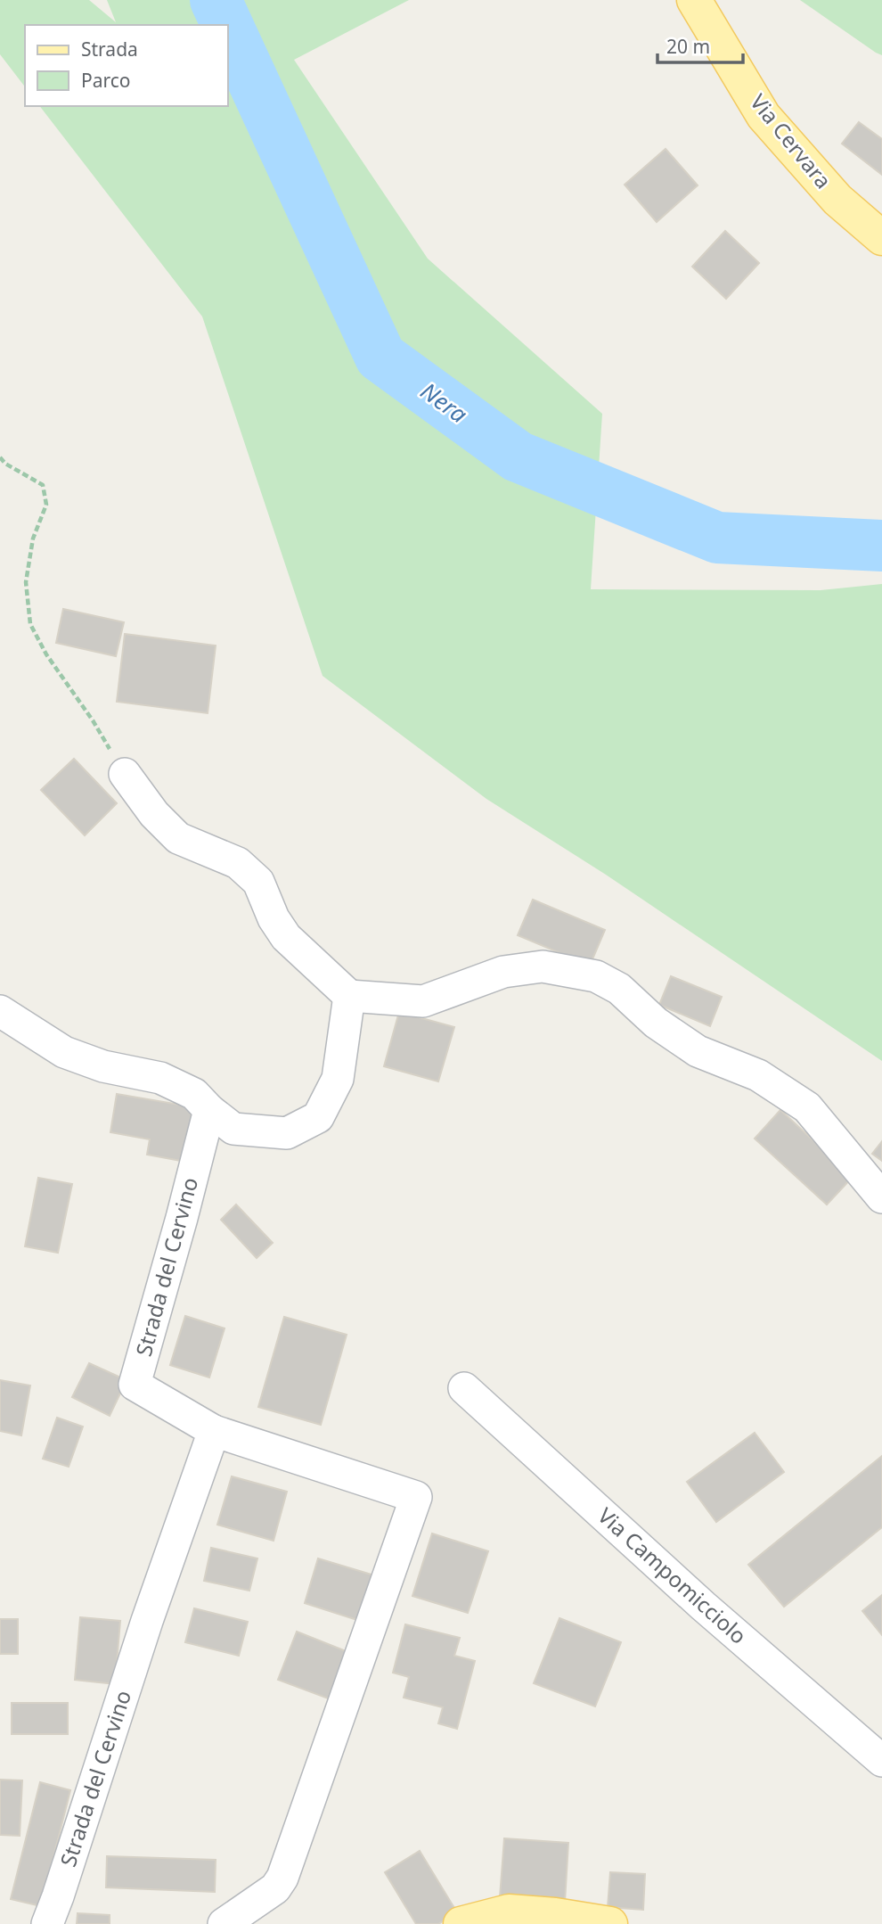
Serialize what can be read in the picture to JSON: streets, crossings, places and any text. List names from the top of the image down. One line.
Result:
{"streets":{"main road":["Via Cervara"],"street":["Strada del Cervino","Via Campomicciolo"]},"water":["Nera"],"legend":["Strada","Parco"],"scale_bar":"20 m"}
